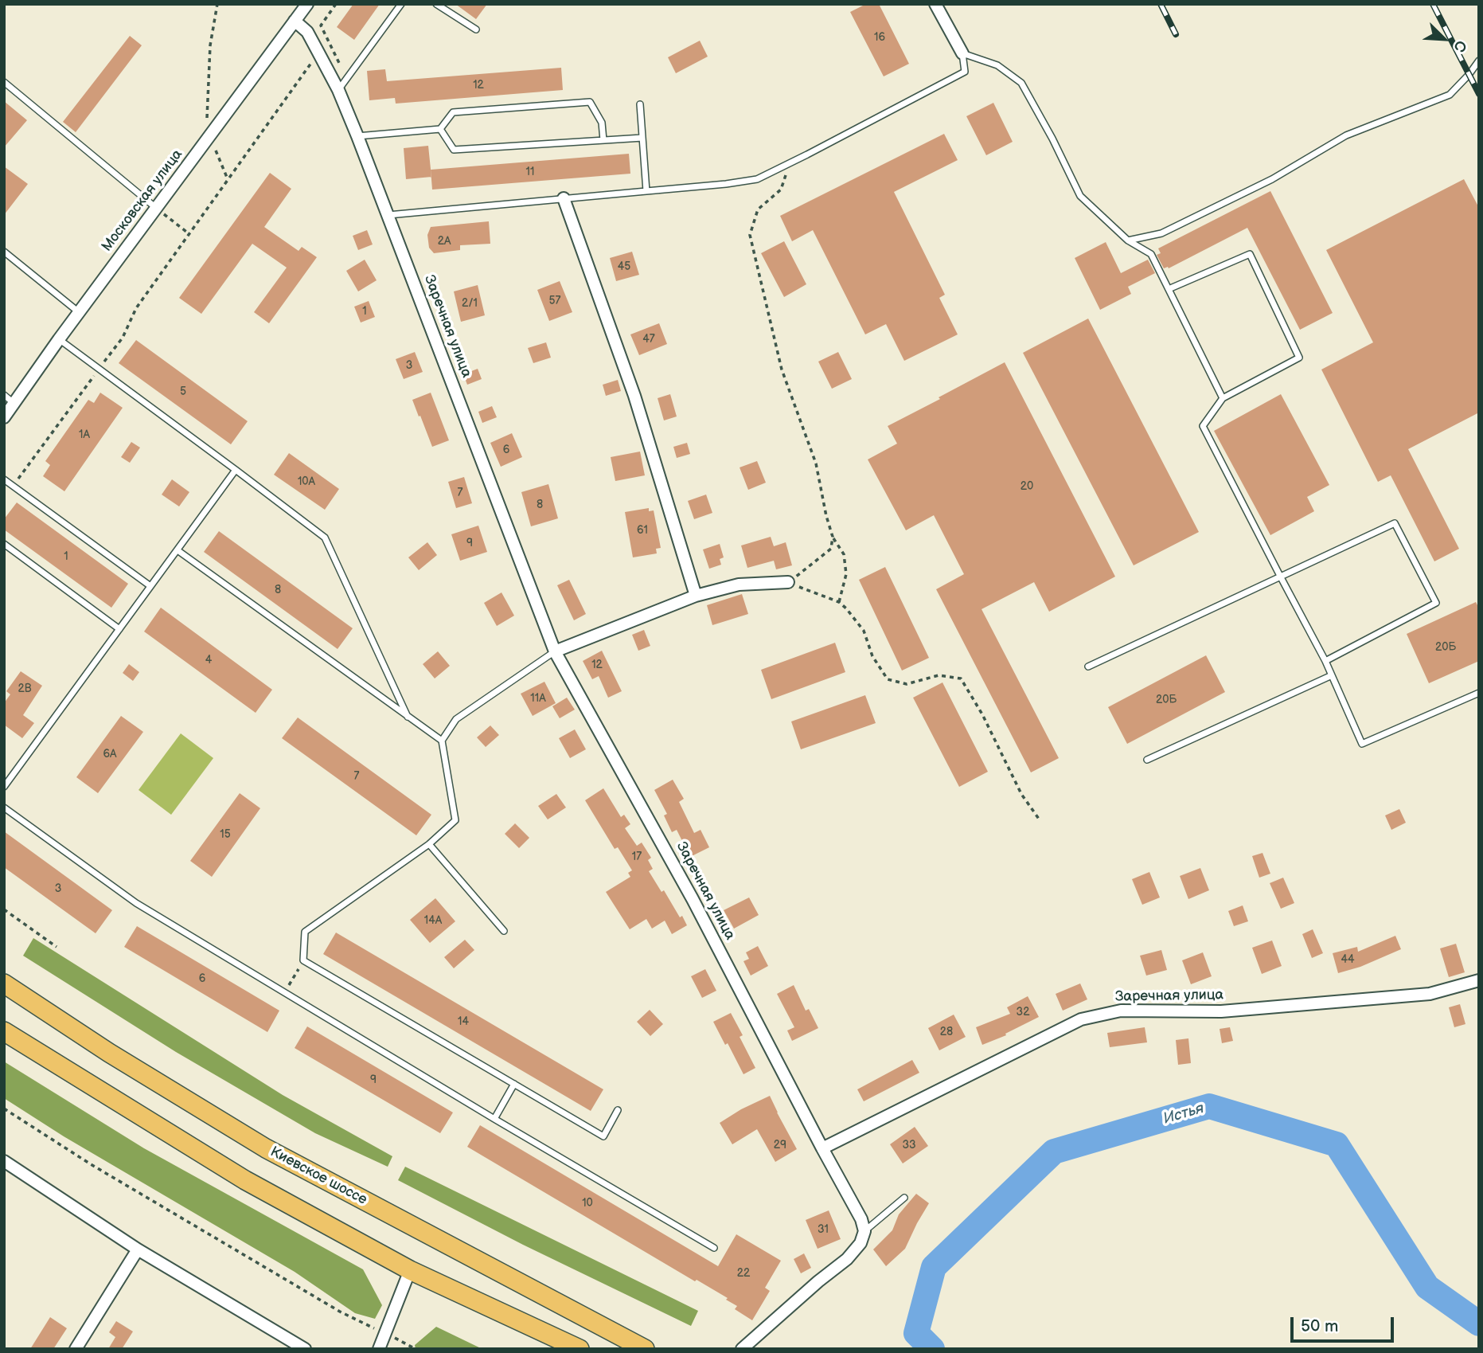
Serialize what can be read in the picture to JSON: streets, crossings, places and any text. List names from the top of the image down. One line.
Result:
{"streets":{"highway":["Киевское шоссе"],"street":["Московская улица","Заречная улица"]},"crossings":[["Московская улица","Заречная улица"]],"water":["Истья"],"house_numbers":["16","12","11","2А","45","57","2/1","1","47","3","5","1А","6","10А","20","7","8","61","9","1","8","20Б","4","12","2В","11А","20Б","6А","7","15","17","3","14А","44","6","32","14","28","9","29","33","10","31","22"],"scale_bar":"50 m","north":"bottom right"}
